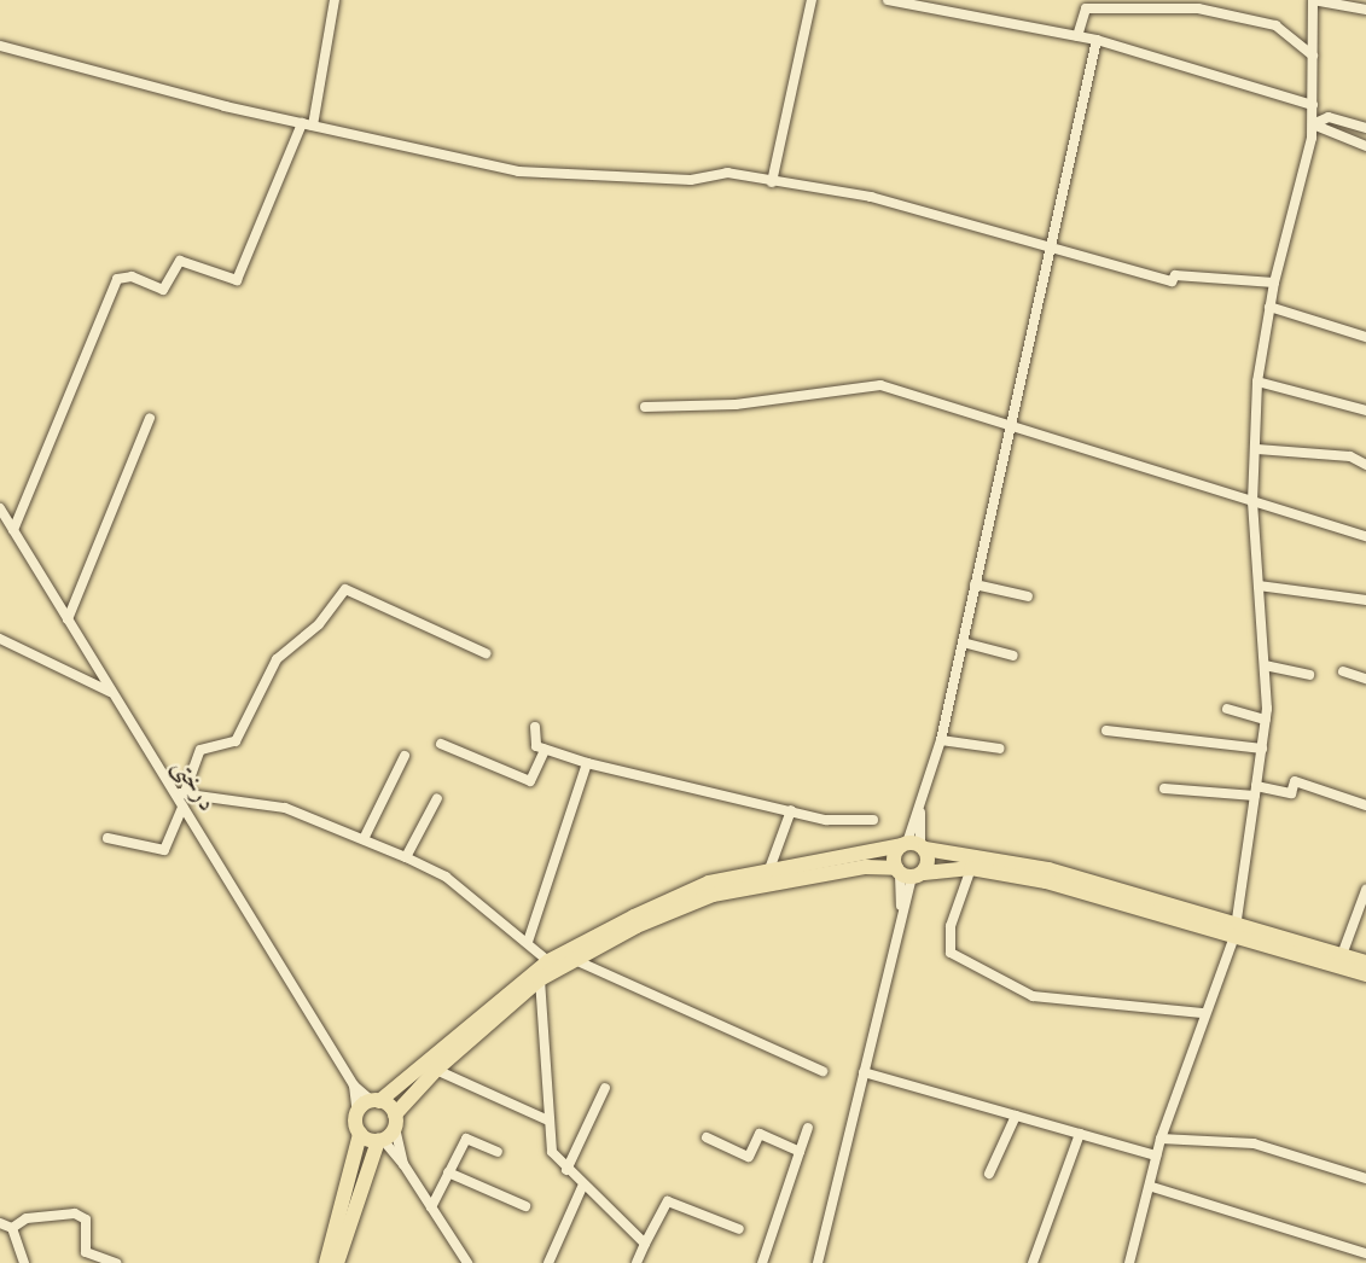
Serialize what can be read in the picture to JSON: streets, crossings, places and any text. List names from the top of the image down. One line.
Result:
{"streets":{"street":["درختی"]}}
